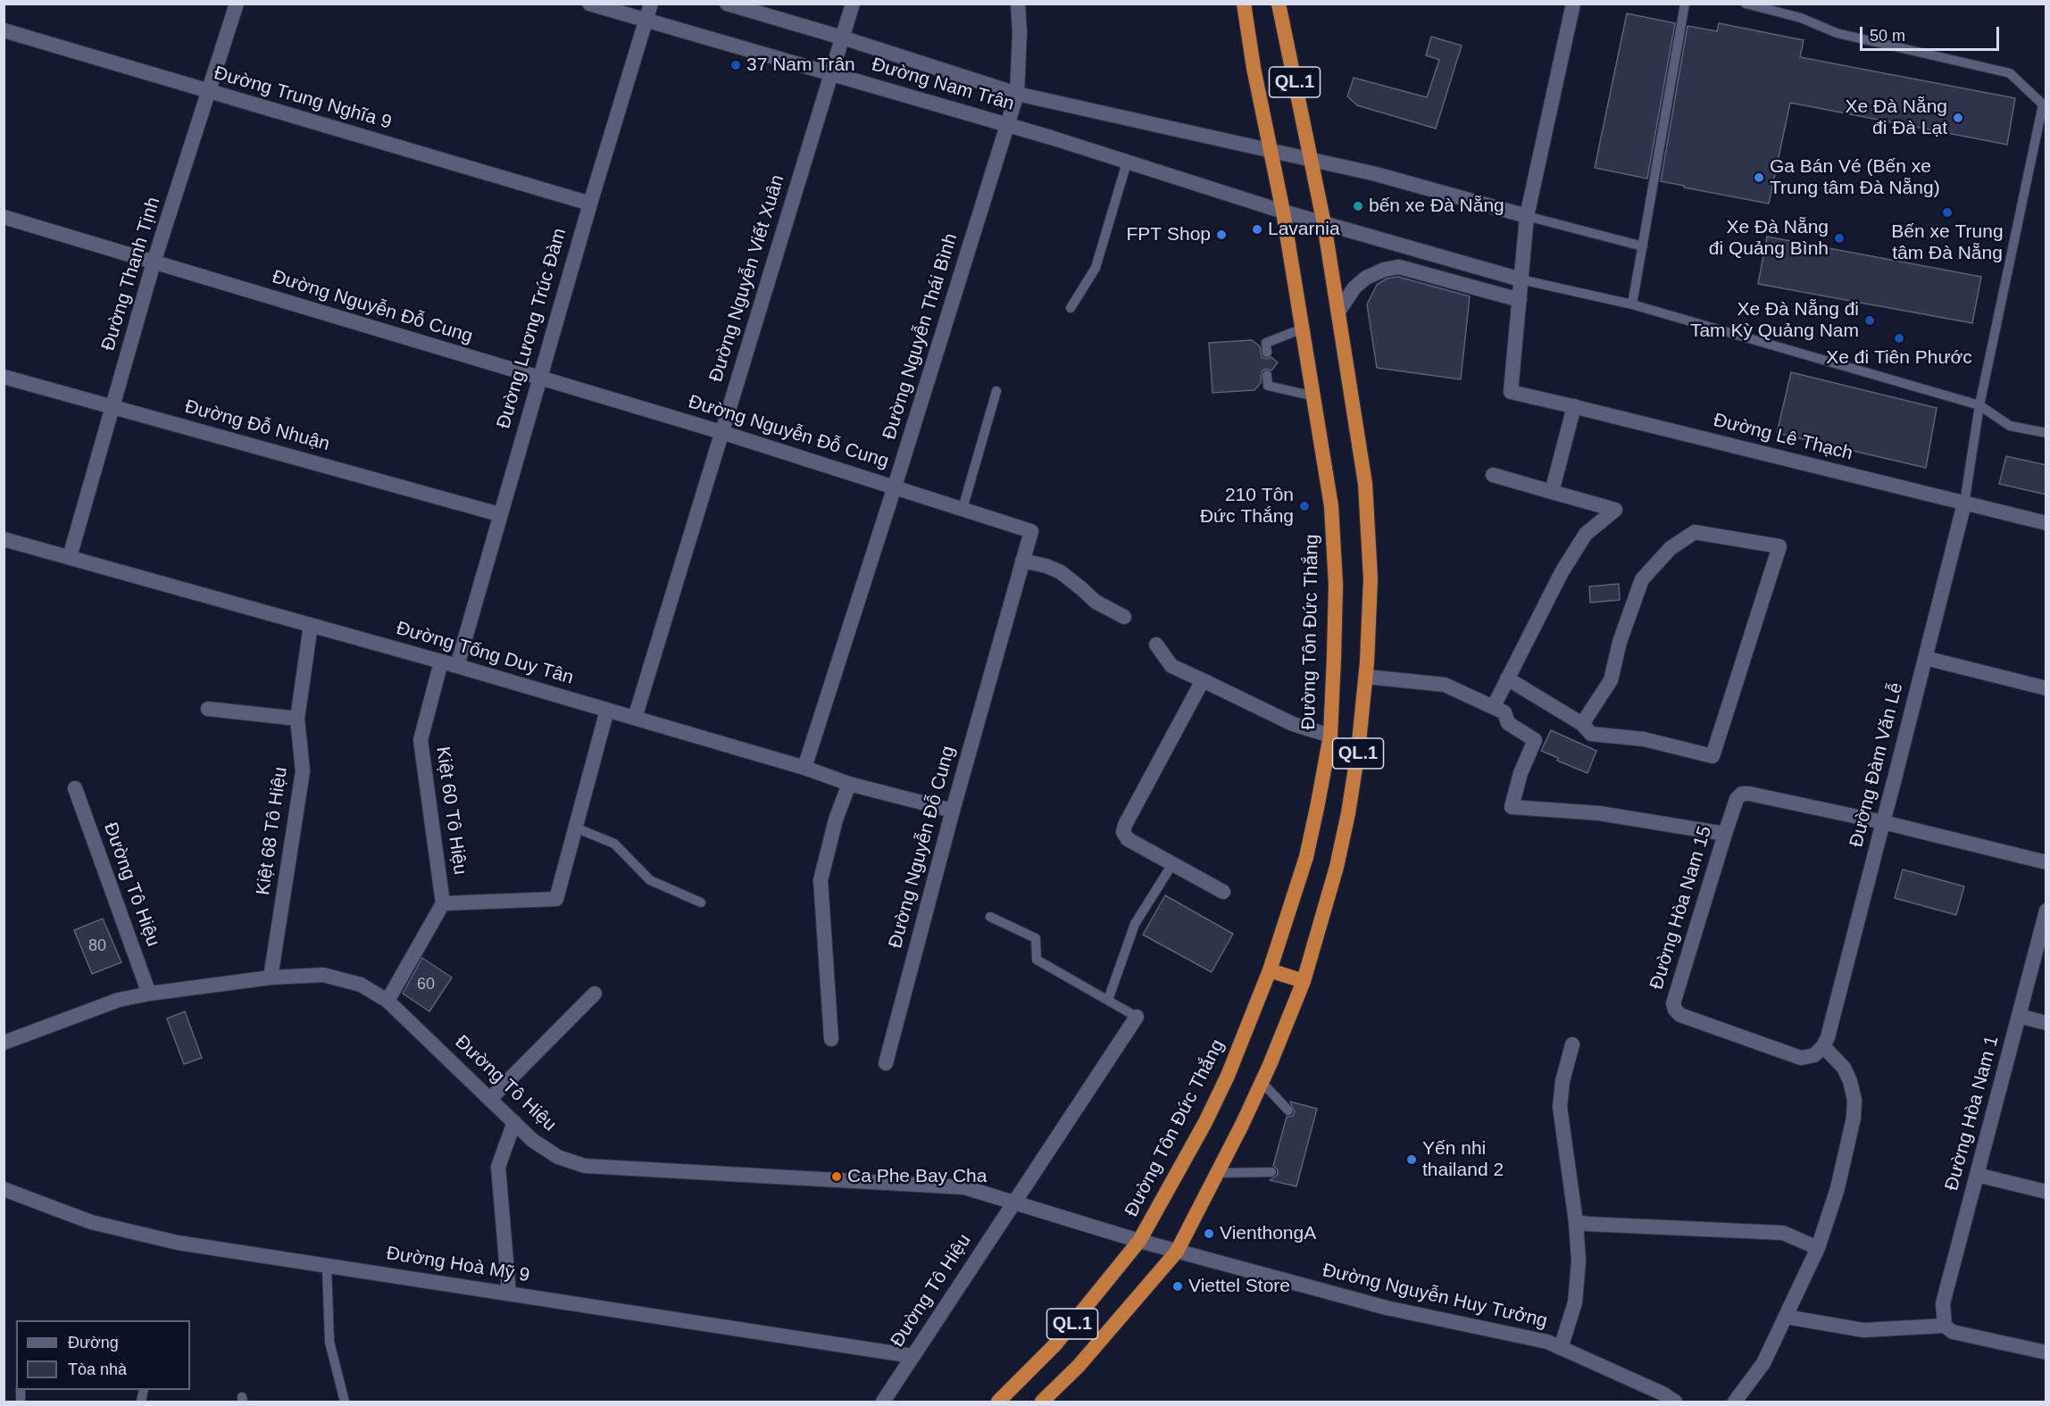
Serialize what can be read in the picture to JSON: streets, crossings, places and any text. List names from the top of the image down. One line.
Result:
{"streets":{"highway":["QL.1","Đường Tôn Đức Thắng"],"street":["Đường Nam Trân","Đường Trung Nghĩa 9","Đường Thanh Tịnh","Đường Nguyễn Viết Xuân","Đường Nguyễn Đỗ Cung","Đường Lương Trúc Đàm","Đường Nguyễn Thái Bình","Đường Đỗ Nhuận","Đường Lê Thạch","Đường Tống Duy Tân","Đường Đàm Văn Lễ","Kiệt 60 Tô Hiệu","Kiệt 68 Tô Hiệu","Đường Tô Hiệu","Đường Hòa Nam 15","Đường Hòa Nam 1","Đường Hoà Mỹ 9","Đường Nguyễn Huy Tưởng"]},"crossings":[["QL.1","Đường Nam Trân"],["QL.1","Đường Nguyễn Huy Tưởng"],["Đường Nam Trân","Đường Nguyễn Viết Xuân"],["Đường Nam Trân","Đường Lương Trúc Đàm"],["Đường Nam Trân","Đường Nguyễn Thái Bình"],["Đường Nam Trân","Đường Tôn Đức Thắng"],["Đường Trung Nghĩa 9","Đường Thanh Tịnh"],["Đường Trung Nghĩa 9","Đường Lương Trúc Đàm"],["Đường Thanh Tịnh","Đường Nguyễn Đỗ Cung"],["Đường Thanh Tịnh","Đường Đỗ Nhuận"],["Đường Thanh Tịnh","Đường Tống Duy Tân"],["Đường Nguyễn Viết Xuân","Đường Nguyễn Đỗ Cung"],["Đường Nguyễn Viết Xuân","Đường Tống Duy Tân"],["Đường Nguyễn Đỗ Cung","Đường Lương Trúc Đàm"],["Đường Nguyễn Đỗ Cung","Đường Nguyễn Thái Bình"],["Đường Nguyễn Đỗ Cung","Đường Tống Duy Tân"],["Đường Lương Trúc Đàm","Đường Đỗ Nhuận"],["Đường Lương Trúc Đàm","Đường Tống Duy Tân"],["Đường Nguyễn Thái Bình","Đường Tống Duy Tân"],["Đường Lê Thạch","Đường Đàm Văn Lễ"],["Đường Tôn Đức Thắng","Đường Tô Hiệu"],["Đường Tôn Đức Thắng","Đường Nguyễn Huy Tưởng"],["Đường Tống Duy Tân","Kiệt 60 Tô Hiệu"],["Đường Tống Duy Tân","Kiệt 68 Tô Hiệu"],["Đường Đàm Văn Lễ","Đường Hòa Nam 15"],["Kiệt 68 Tô Hiệu","Đường Tô Hiệu"],["Đường Tô Hiệu","Đường Hoà Mỹ 9"],["Đường Tô Hiệu","Đường Nguyễn Huy Tưởng"]],"places":["37 Nam Trân","Xe Đà Nẵng đi Đà Lạt","Ga Bán Vé (Bến xe Trung tâm Đà Nẵng)","bến xe Đà Nẵng","Bến xe Trung tâm Đà Nẵng","Lavarnia","FPT Shop","Xe Đà Nẵng đi Quảng Bình","Xe Đà Nẵng đi Tam Kỳ Quảng Nam","Xe đi Tiên Phước","210 Tôn Đức Thắng","Yến nhi thailand 2","Ca Phe Bay Cha","VienthongA","Viettel Store"],"house_numbers":["80","60"],"legend":["Đường","Tòa nhà"],"scale_bar":"50 m"}
